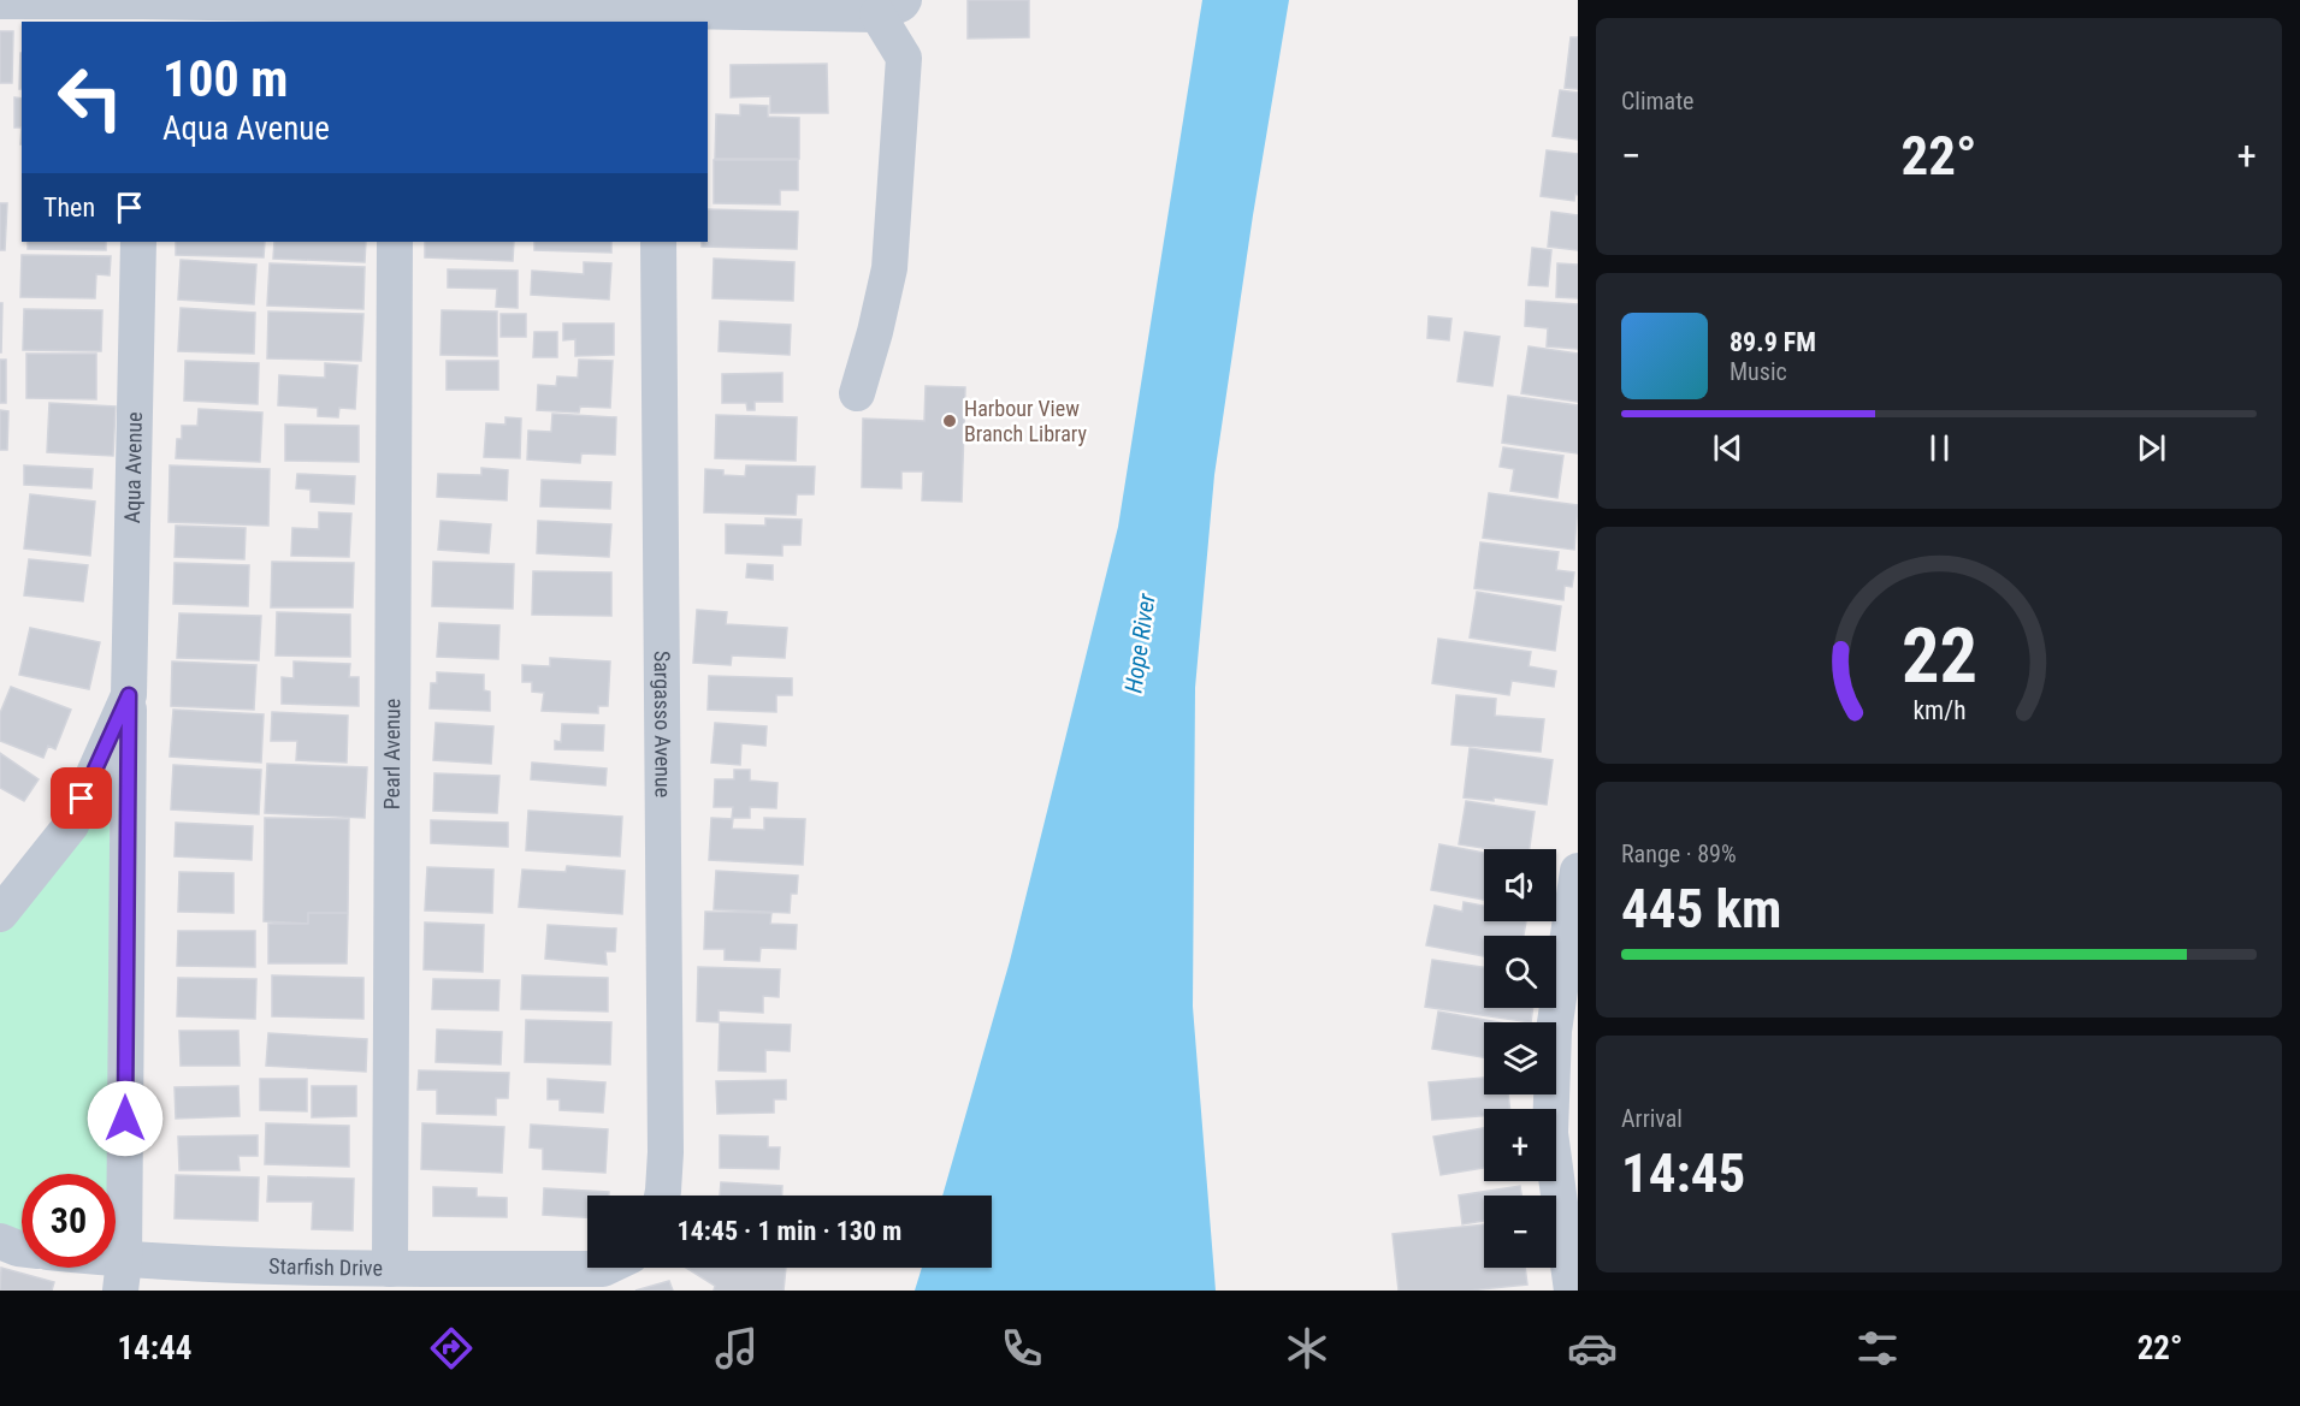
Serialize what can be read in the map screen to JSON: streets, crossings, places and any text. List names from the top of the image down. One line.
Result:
{"streets":{"street":["Aqua Avenue","Sargasso Avenue","Pearl Avenue","Starfish Drive"]},"crossings":[["Aqua Avenue","Starfish Drive"],["Pearl Avenue","Starfish Drive"]],"water":["Hope River"],"places":["Harbour View Branch Library"],"page":{"tile":["Climate",["Range · 89%","445 km"],["Arrival","14:45"]],"turn":["100 m","Aqua Avenue"],"heat":["−","22°","+"],"then":"Then","song":["89.9 FM","Music"],"map_buttons":["+","−"],"limit":"30","trip":"14:45 · 1 min · 130 m","tabs":["14:44","22°"],"gauge":["22","km/h"]}}
